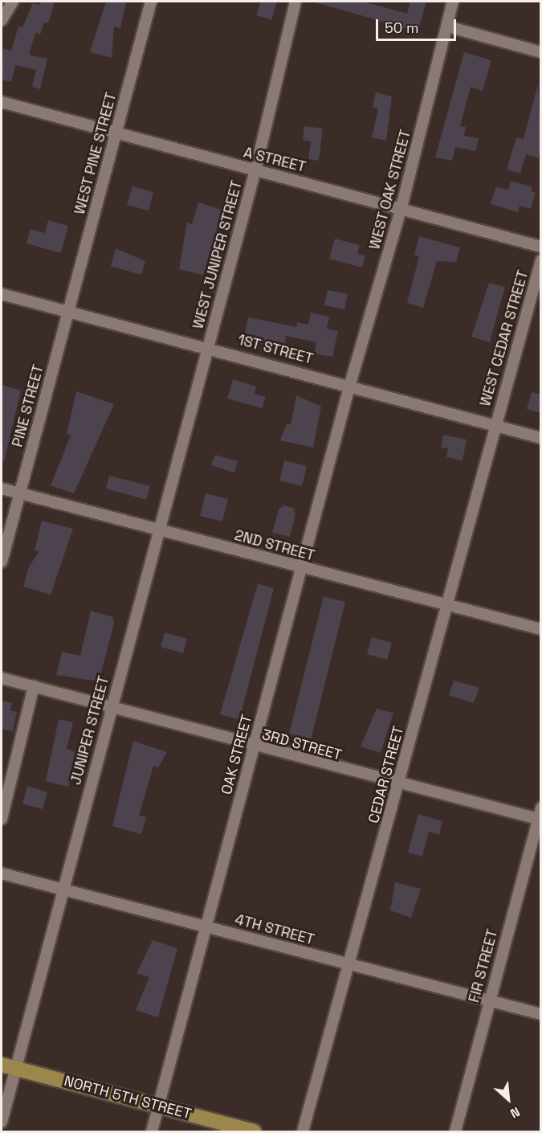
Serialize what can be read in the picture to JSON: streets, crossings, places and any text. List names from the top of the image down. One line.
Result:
{"streets":{"main road":["NORTH 5TH STREET"],"street":["WEST PINE STREET","A STREET","WEST OAK STREET","WEST JUNIPER STREET","WEST CEDAR STREET","1ST STREET","PINE STREET","2ND STREET","JUNIPER STREET","3RD STREET","OAK STREET","CEDAR STREET","4TH STREET","FIR STREET"]},"crossings":[["WEST PINE STREET","A STREET"],["WEST PINE STREET","1ST STREET"],["WEST PINE STREET","PINE STREET"],["A STREET","WEST OAK STREET"],["A STREET","WEST JUNIPER STREET"],["WEST OAK STREET","1ST STREET"],["WEST OAK STREET","OAK STREET"],["WEST JUNIPER STREET","1ST STREET"],["WEST JUNIPER STREET","JUNIPER STREET"],["WEST CEDAR STREET","1ST STREET"],["WEST CEDAR STREET","CEDAR STREET"],["1ST STREET","PINE STREET"],["1ST STREET","JUNIPER STREET"],["1ST STREET","OAK STREET"],["1ST STREET","CEDAR STREET"],["PINE STREET","2ND STREET"],["2ND STREET","JUNIPER STREET"],["2ND STREET","OAK STREET"],["2ND STREET","CEDAR STREET"],["JUNIPER STREET","3RD STREET"],["JUNIPER STREET","4TH STREET"],["JUNIPER STREET","NORTH 5TH STREET"],["3RD STREET","OAK STREET"],["3RD STREET","CEDAR STREET"],["3RD STREET","FIR STREET"],["OAK STREET","4TH STREET"],["OAK STREET","NORTH 5TH STREET"],["CEDAR STREET","4TH STREET"],["4TH STREET","FIR STREET"]],"scale_bar":"50 m","north":"bottom right"}
